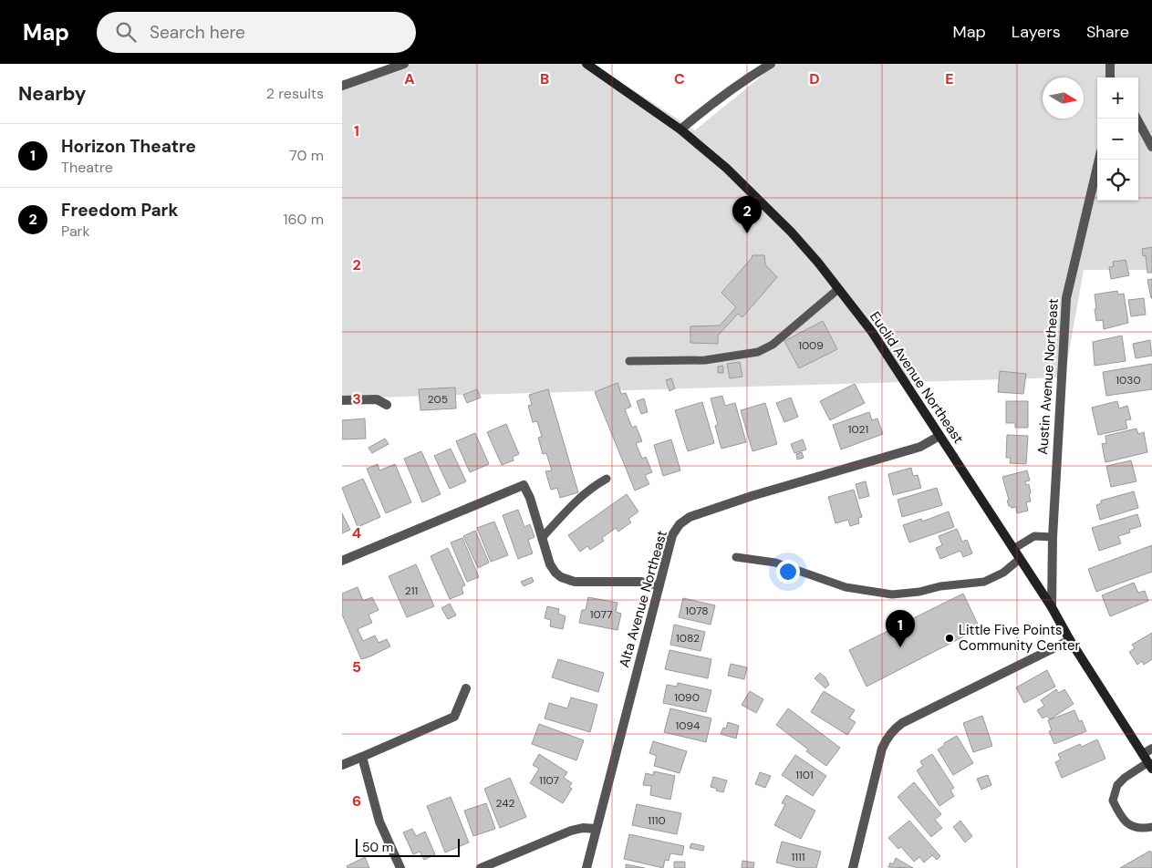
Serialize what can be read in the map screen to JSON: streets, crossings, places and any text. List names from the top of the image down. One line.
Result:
{"streets":{"street":["Austin Avenue Northeast","Euclid Avenue Northeast","Alta Avenue Northeast"]},"crossings":[["Austin Avenue Northeast","Euclid Avenue Northeast"],["Euclid Avenue Northeast","Alta Avenue Northeast"]],"places":["Little Five Points Community Center"],"house_numbers":["1009","1030","205","1021","211","1078","1077","1082","1090","1094","1101","1107","242","1110","1111"],"scale_bar":"50 m","north":"right","page":{"header":"Map","search":"Search here","nav":["Map","Layers","Share"],"heading":["Nearby","2 results"],"map_buttons":["+","−"],"list":[{"mark":"1","name":"Horizon Theatre","note":"Theatre","value":"70 m"},{"mark":"2","name":"Freedom Park","note":"Park","value":"160 m"}],"pins":["2","1"],"scale":"50 m"},"grid":{"columns":["A","B","C","D","E"],"rows":["1","2","3","4","5","6"]}}
